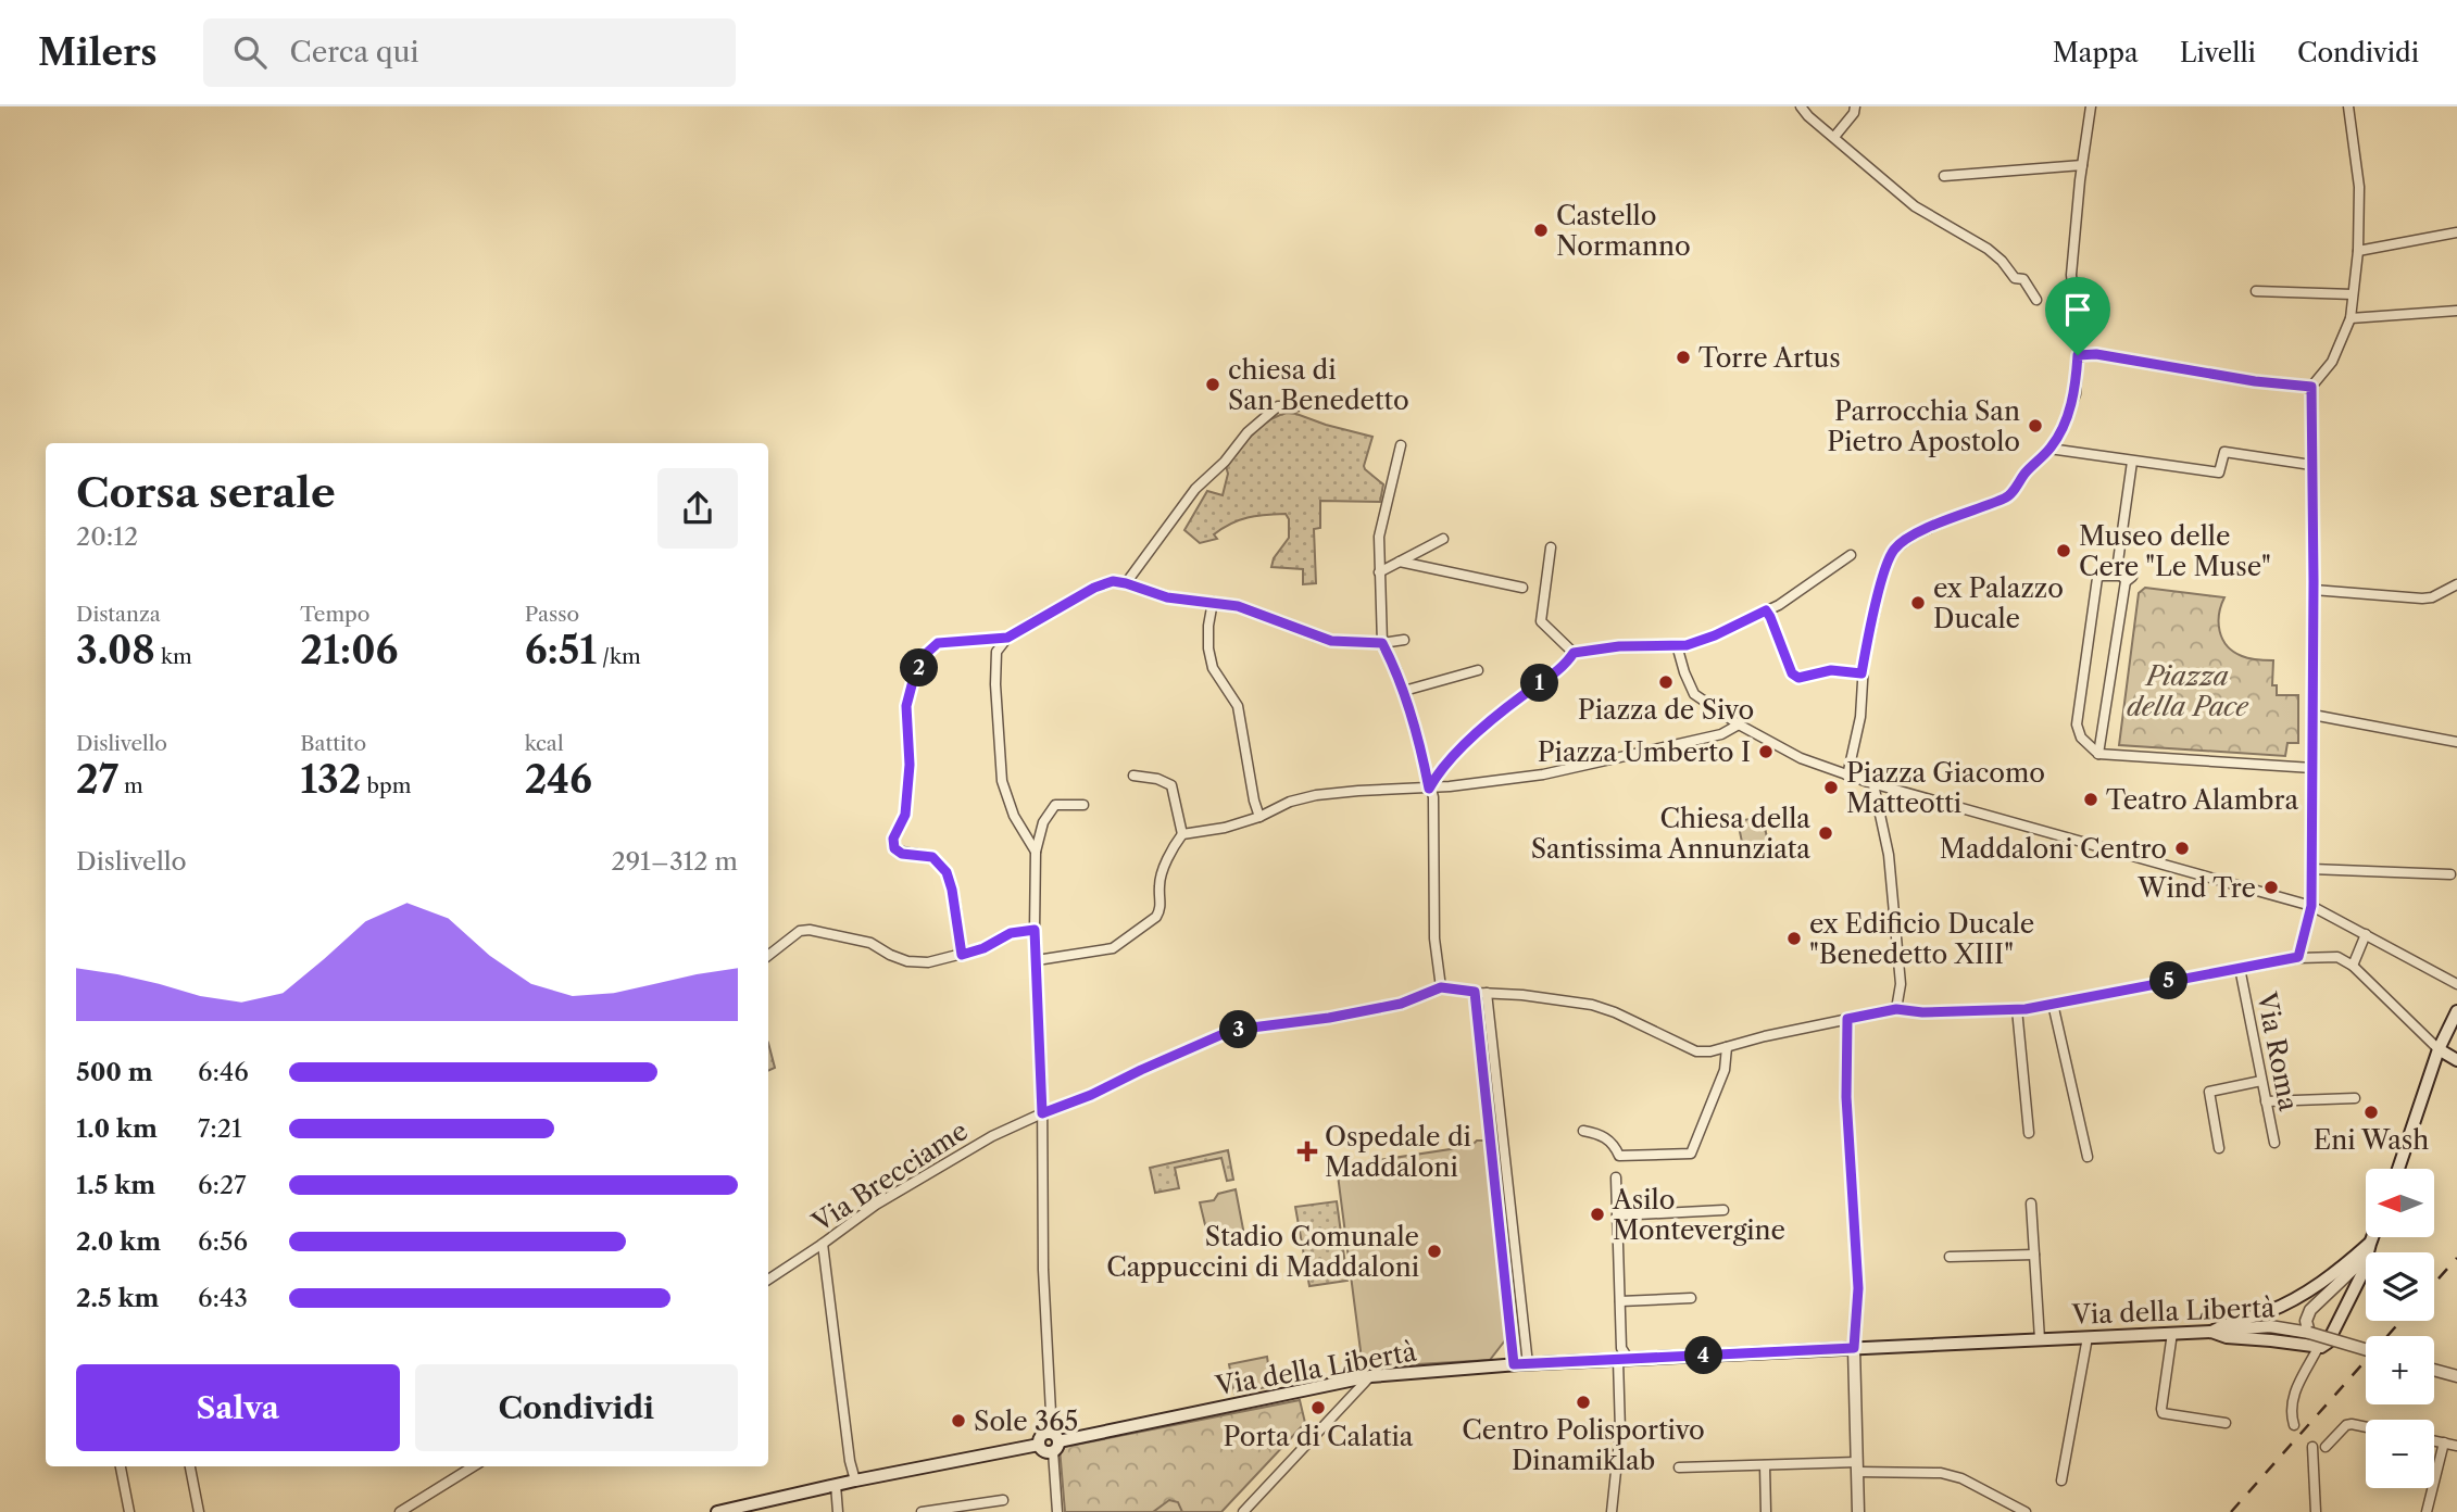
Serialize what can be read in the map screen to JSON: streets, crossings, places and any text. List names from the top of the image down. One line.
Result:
{"streets":{"main road":["Via della Libertà"],"street":["Via Roma","Via Brecciame"]},"crossings":[["Via Roma","Via Brecciame"]],"parks":["Piazza della Pace"],"places":{"other":["Castello Normanno","Torre Artus","chiesa di San Benedetto","Parrocchia San Pietro Apostolo","Museo delle Cere \"Le Muse\"","ex Palazzo Ducale","Piazza de Sivo","Piazza Umberto I","Piazza Giacomo Matteotti","Teatro Alambra","Chiesa della Santissima Annunziata","Maddaloni Centro","Wind Tre","ex Edificio Ducale \"Benedetto XIII\"","Eni Wash","Asilo Montevergine","Stadio Comunale Cappuccini di Maddaloni","Centro Polisportivo Dinamiklab","Porta di Calatia","Sole 365"],"health":["Ospedale di Maddaloni"]},"north":"left","page":{"header":"Milers","search":"Cerca qui","nav":["Mappa","Livelli","Condividi"],"heading":["Corsa serale","20:12"],"stats":[["Distanza","3.08 km"],["Tempo","21:06"],["Passo","6:51 /km"],["Dislivello","27 m"],["Battito","132 bpm"],["kcal","246"]],"pins":["2","1","5","3","4"],"chart":["Dislivello","291–312 m"],"list":[{"name":"500 m","note":"6:46"},{"name":"1.0 km","note":"7:21"},{"name":"1.5 km","note":"6:27"},{"name":"2.0 km","note":"6:56"},{"name":"2.5 km","note":"6:43"}],"map_buttons":["+","−"],"buttons":["Salva","Condividi"]}}
